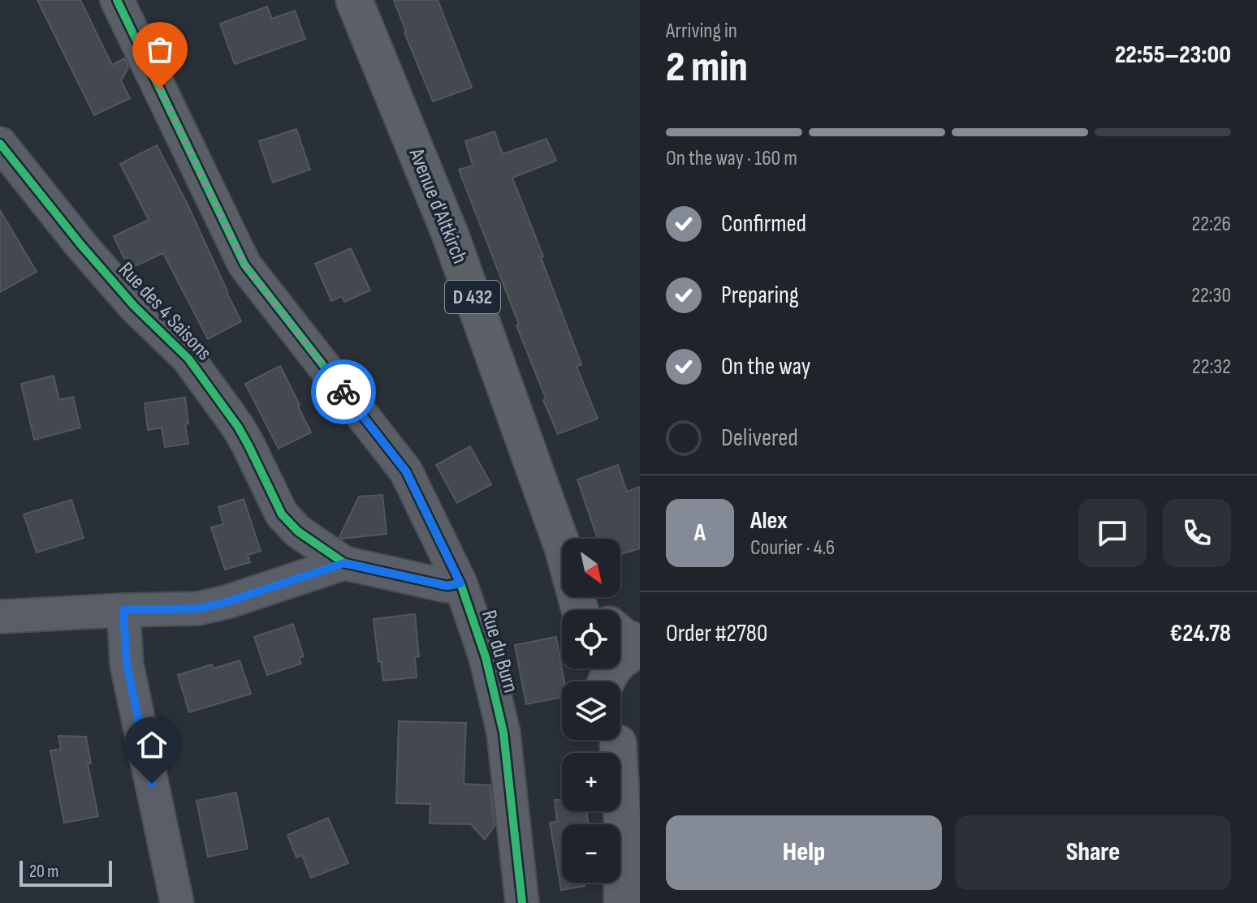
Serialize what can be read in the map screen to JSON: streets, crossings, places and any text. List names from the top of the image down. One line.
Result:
{"streets":{"main road":["Avenue d'Altkirch","D 432"],"street":["Rue des 4 Saisons","Rue du Burn"]},"crossings":[["Rue des 4 Saisons","Rue du Burn"]],"scale_bar":"20 m","north":"bottom right","page":{"heading":["2 min","Arriving in","22:55–23:00"],"panel":["Alex","Courier · 4.6","Order #2780","€24.78"],"bar":"On the way · 160 m","list":[["Confirmed","22:26"],["Preparing","22:30"],["On the way","22:32"],"Delivered"],"round":"A","map_buttons":["+","−"],"buttons":["Help","Share"],"scale":"20 m"}}
